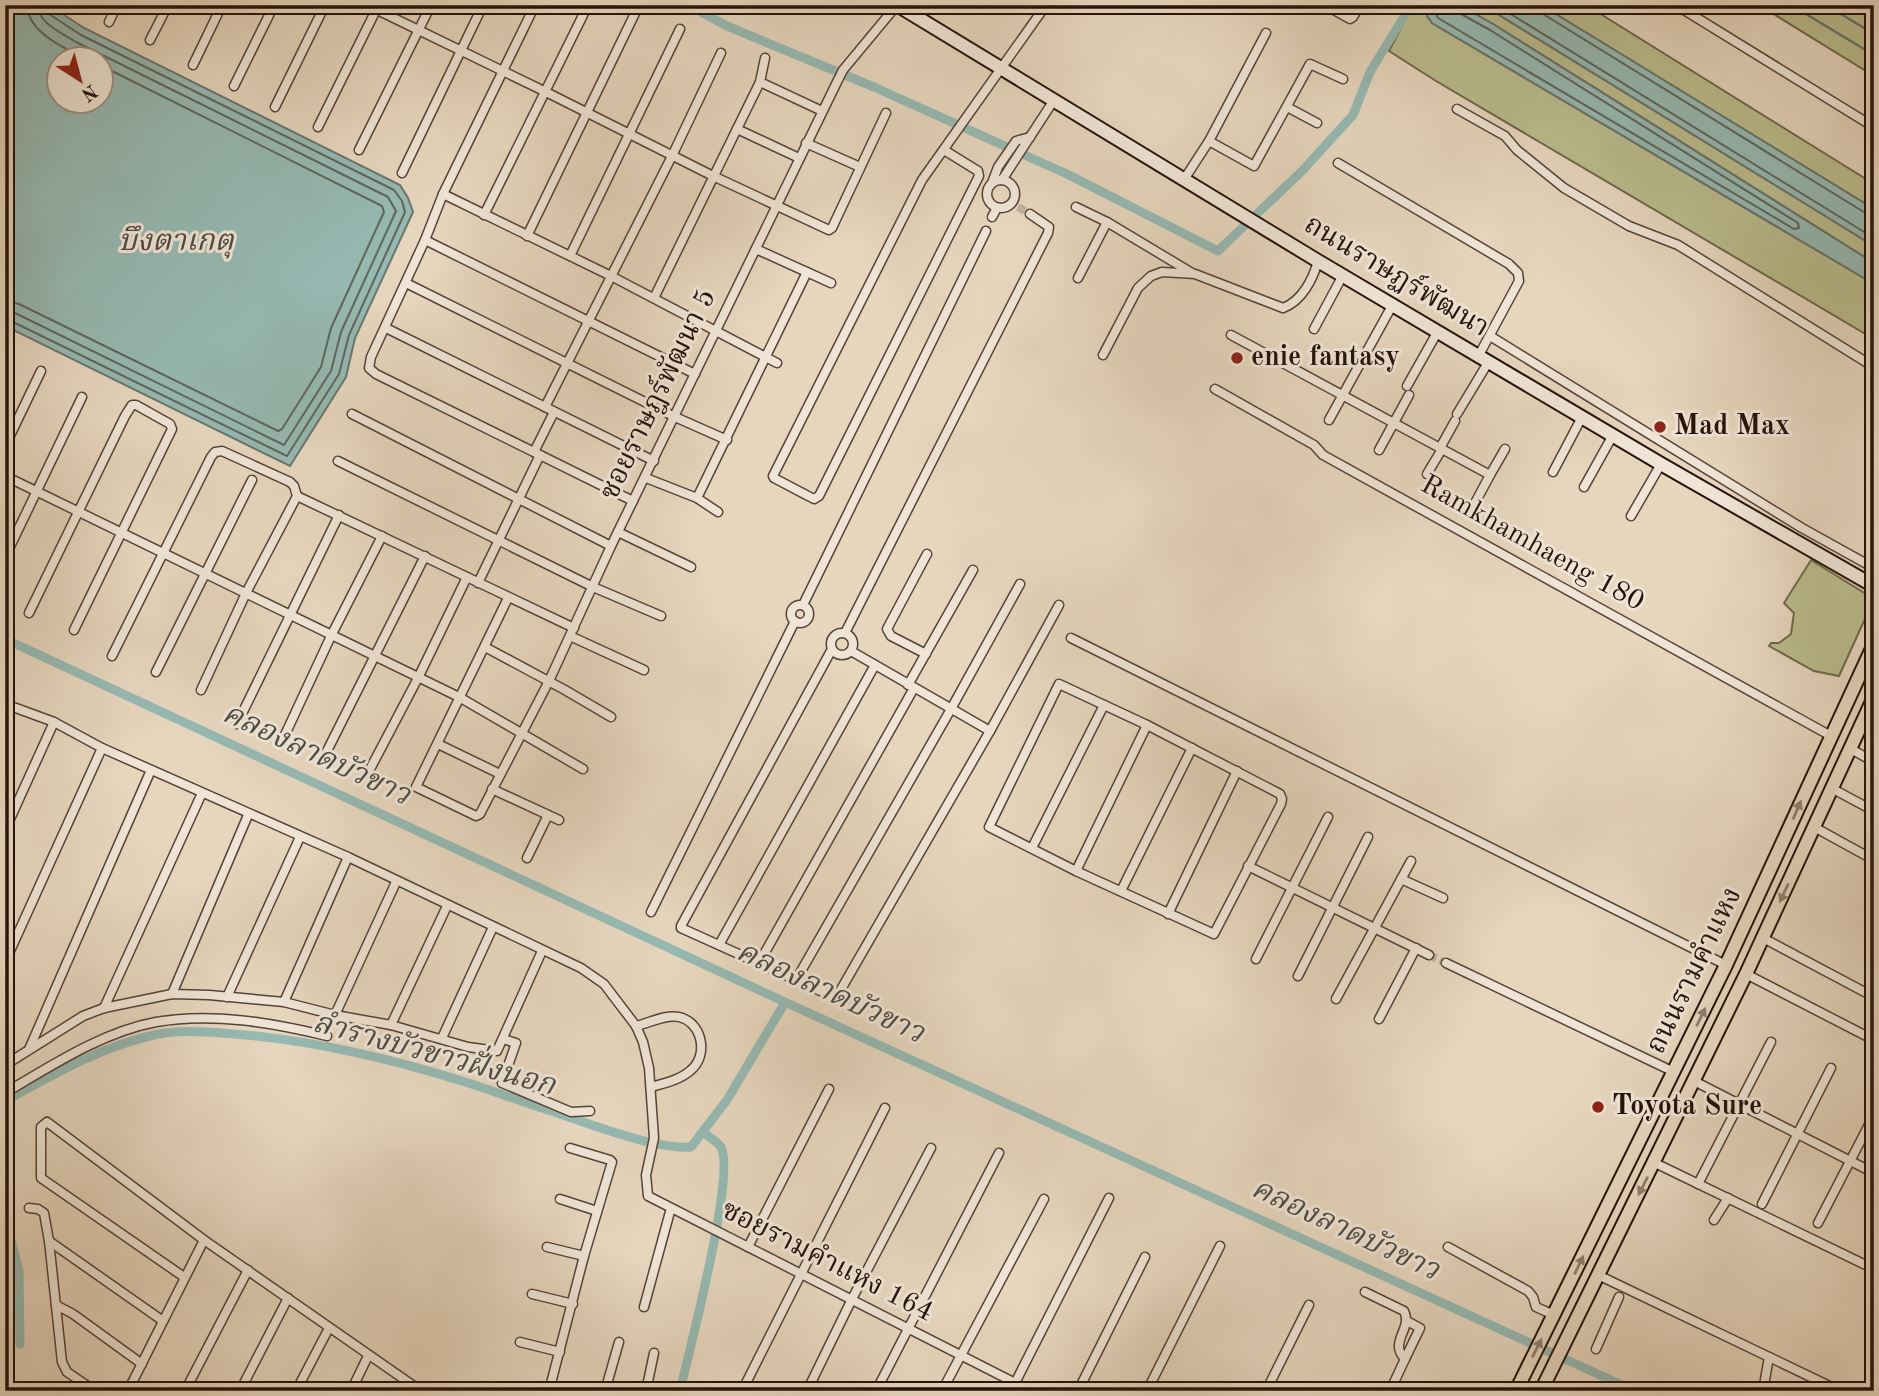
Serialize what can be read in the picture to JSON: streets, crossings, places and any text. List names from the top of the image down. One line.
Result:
{"streets":{"main road":["ถนนรามคำแหง"],"street":["ถนนราษฏร์พัฒนา","ซอยราษฎร์พัฒนา 5","Ramkhamhaeng 180","ซอยรามคำแหง 164"]},"crossings":[["ถนนราษฏร์พัฒนา","ซอยราษฎร์พัฒนา 5"],["Ramkhamhaeng 180","ถนนรามคำแหง"]],"water":["บึงตาเกตุ","คลองลาดบัวขาว","ลำรางบัวขาวฝั่งนอก"],"places":["enie fantasy","Mad Max","Toyota Sure"],"north":"bottom right"}
